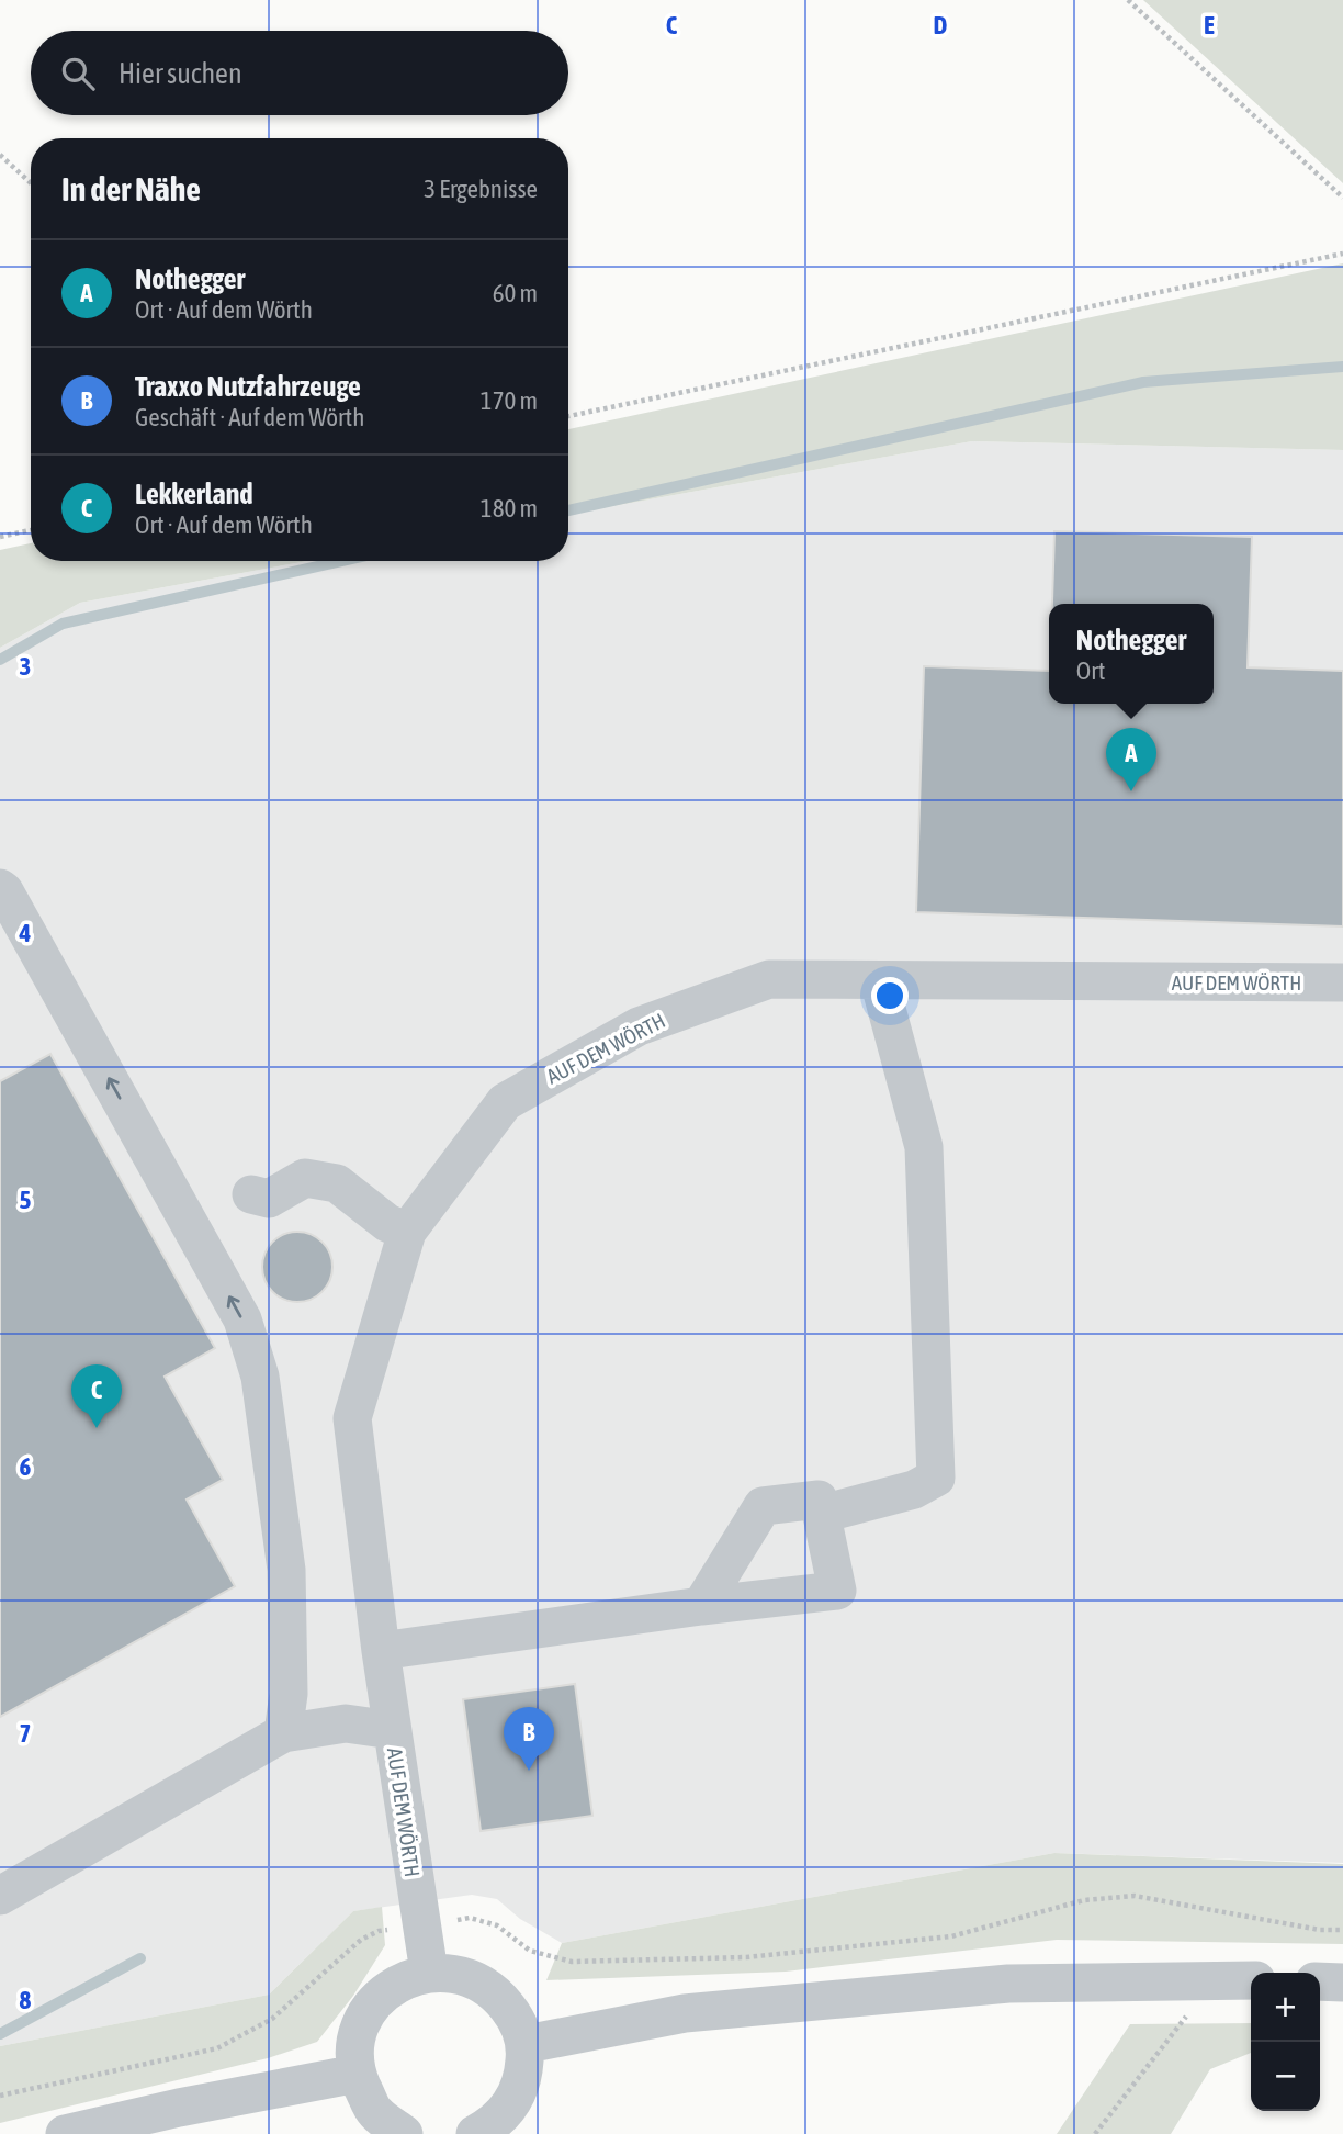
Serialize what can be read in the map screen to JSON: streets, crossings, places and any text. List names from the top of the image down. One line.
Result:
{"streets":{"street":["AUF DEM WÖRTH"]},"page":{"search":"Hier suchen","heading":["In der Nähe","3 Ergebnisse"],"list":[{"mark":"A","name":"Nothegger","note":"Ort · Auf dem Wörth","value":"60 m"},{"mark":"B","name":"Traxxo Nutzfahrzeuge","note":"Geschäft · Auf dem Wörth","value":"170 m"},{"mark":"C","name":"Lekkerland","note":"Ort · Auf dem Wörth","value":"180 m"}],"popup":["Nothegger","Ort"],"pins":["A","C","B"],"map_buttons":["+","−"]},"grid":{"columns":["C","D","E"],"rows":["3","4","5","6","7","8"]}}
